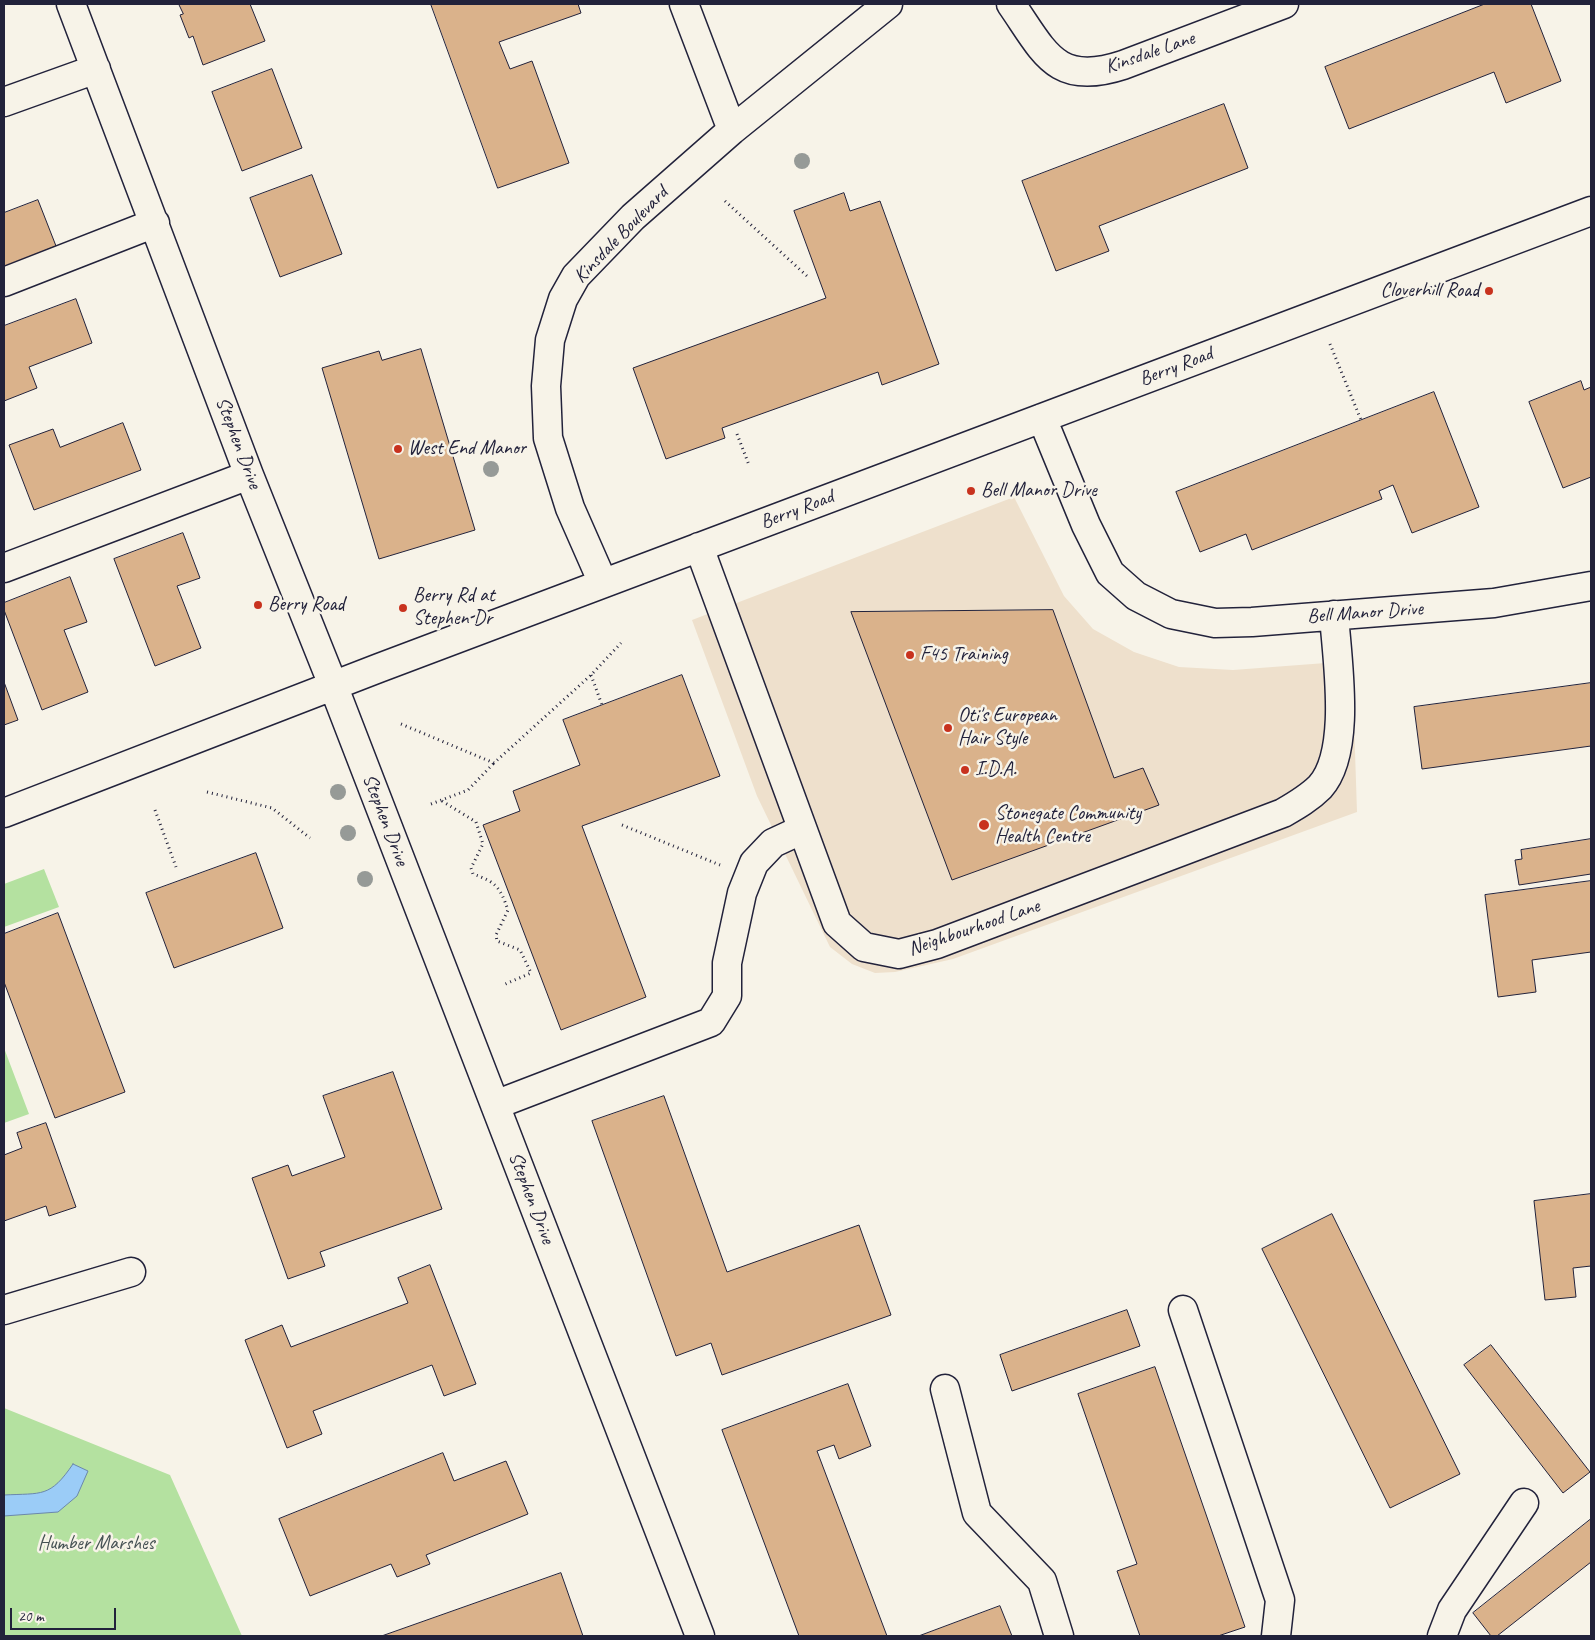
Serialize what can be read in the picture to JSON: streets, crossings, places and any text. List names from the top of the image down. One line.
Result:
{"streets":{"street":["Kinsdale Lane","Kinsdale Boulevard","Berry Road","Stephen Drive","Bell Manor Drive","Neighbourhood Lane"]},"crossings":[["Kinsdale Boulevard","Berry Road"],["Berry Road","Stephen Drive"],["Berry Road","Bell Manor Drive"],["Berry Road","Neighbourhood Lane"],["Bell Manor Drive","Neighbourhood Lane"]],"parks":["Humber Marshes"],"places":["Cloverhill Road","West End Manor","Bell Manor Drive","Berry Road","Berry Rd at Stephen Dr","F45 Training","Oti's European Hair Style","I.D.A.","Stonegate Community Health Centre"],"scale_bar":"20 m"}
